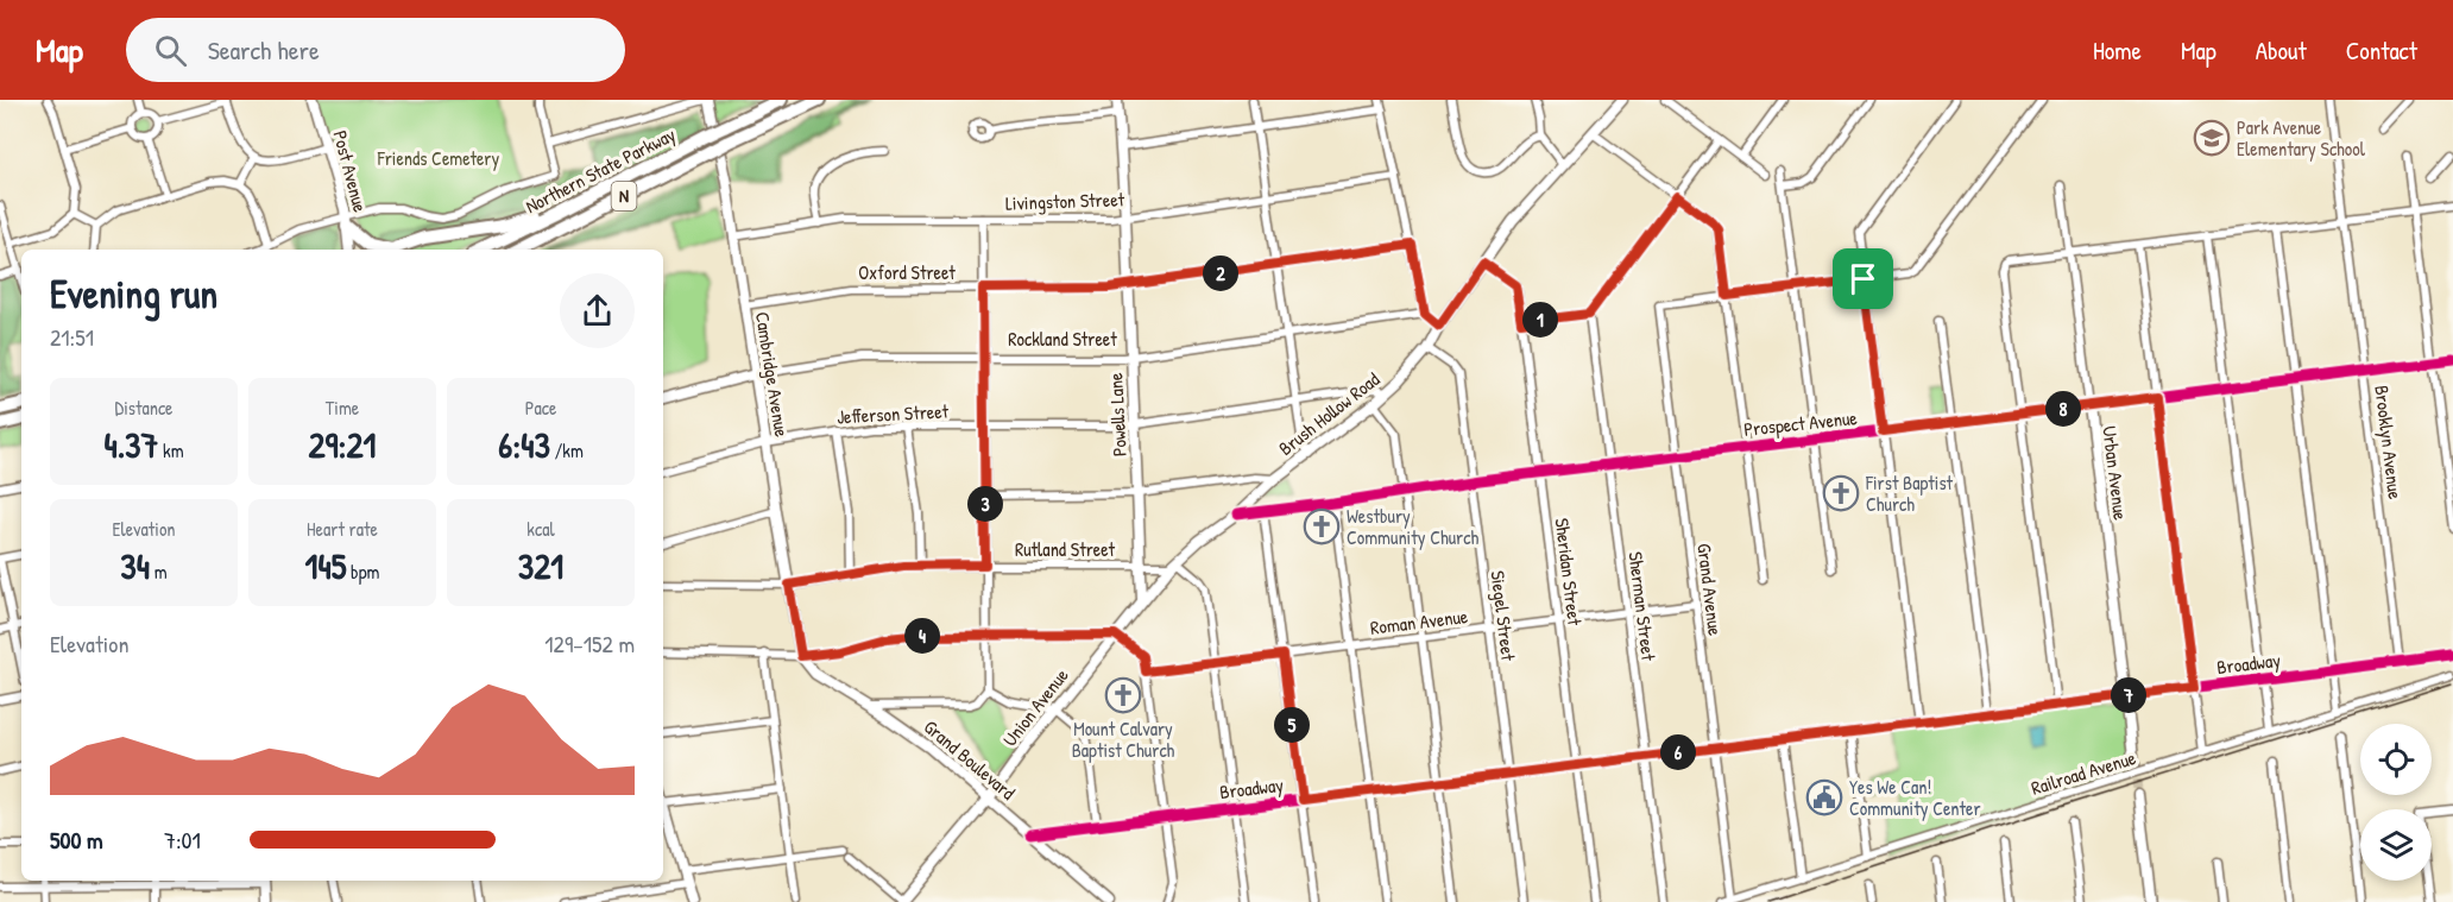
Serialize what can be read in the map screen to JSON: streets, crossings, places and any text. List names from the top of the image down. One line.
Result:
{"streets":{"highway":["Northern State Parkway","N"],"main road":["Post Avenue","Rockland Street","Cambridge Avenue","Brush Hollow Road","Powells Lane","Prospect Avenue","Urban Avenue","Union Avenue","Grand Boulevard"],"street":["Livingston Street","Oxford Street","Jefferson Street","Brooklyn Avenue","Rutland Street","Sheridan Street","Grand Avenue","Sherman Street","Siegel Street","Roman Avenue","Broadway","Railroad Avenue"]},"crossings":[["Livingston Street","Cambridge Avenue"],["Livingston Street","Powells Lane"],["Oxford Street","Cambridge Avenue"],["Oxford Street","Powells Lane"],["Rockland Street","Cambridge Avenue"],["Rockland Street","Powells Lane"],["Cambridge Avenue","Jefferson Street"],["Cambridge Avenue","Rutland Street"],["Cambridge Avenue","Grand Boulevard"],["Jefferson Street","Brush Hollow Road"],["Jefferson Street","Powells Lane"],["Brush Hollow Road","Prospect Avenue"],["Brush Hollow Road","Sheridan Street"],["Brush Hollow Road","Siegel Street"],["Brush Hollow Road","Union Avenue"],["Powells Lane","Rutland Street"],["Powells Lane","Union Avenue"],["Prospect Avenue","Brooklyn Avenue"],["Prospect Avenue","Urban Avenue"],["Prospect Avenue","Sheridan Street"],["Prospect Avenue","Grand Avenue"],["Prospect Avenue","Sherman Street"],["Prospect Avenue","Siegel Street"],["Prospect Avenue","Union Avenue"],["Brooklyn Avenue","Broadway"],["Urban Avenue","Broadway"],["Rutland Street","Union Avenue"],["Sheridan Street","Roman Avenue"],["Sheridan Street","Broadway"],["Grand Avenue","Roman Avenue"],["Grand Avenue","Broadway"],["Grand Avenue","Railroad Avenue"],["Sherman Street","Roman Avenue"],["Sherman Street","Broadway"],["Siegel Street","Roman Avenue"],["Siegel Street","Broadway"],["Broadway","Grand Boulevard"],["Union Avenue","Grand Boulevard"]],"parks":["Friends Cemetery"],"places":{"school or university":["Park Avenue Elementary School"],"church":["First Baptist Church","Westbury Community Church","Mount Calvary Baptist Church"],"public building":["Yes We Can! Community Center"]},"page":{"header":"Map","search":"Search here","nav":["Home","Map","About","Contact"],"heading":["Evening run","21:51"],"pins":["2","1","8","3","4","7","5","6"],"stats":[["Distance","4.37 km"],["Time","29:21"],["Pace","6:43 /km"],["Elevation","34 m"],["Heart rate","145 bpm"],["kcal","321"]],"chart":["Elevation","129–152 m"],"list":[{"name":"500 m","note":"7:01"}]}}
